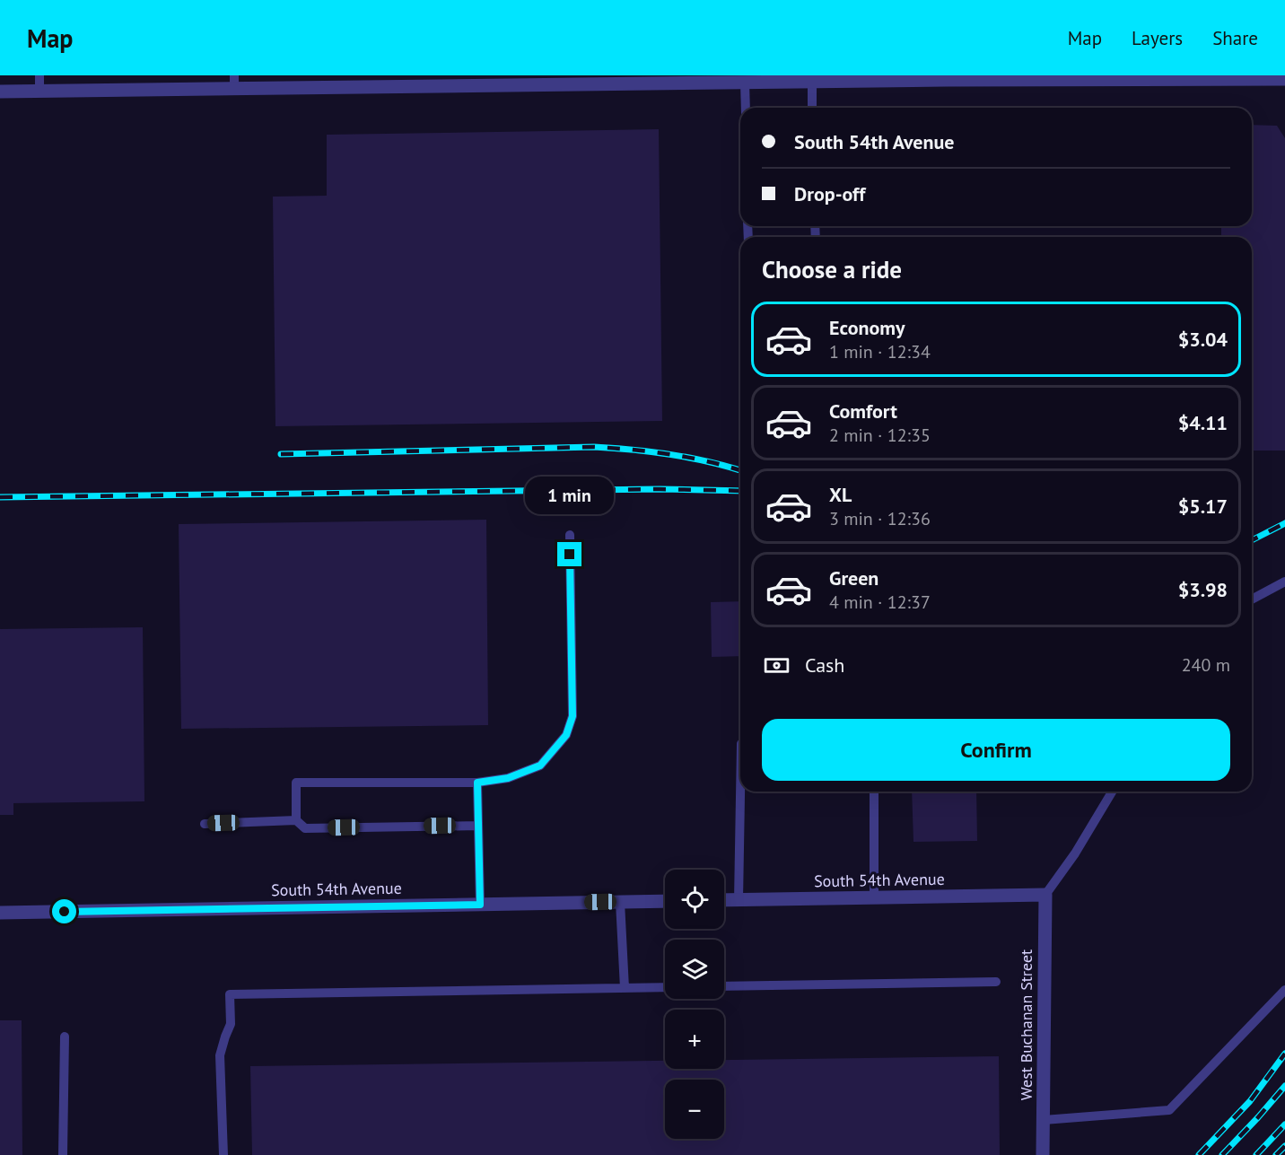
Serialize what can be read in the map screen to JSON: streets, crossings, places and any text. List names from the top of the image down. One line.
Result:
{"streets":{"street":["South 54th Avenue","West Buchanan Street"]},"crossings":[["South 54th Avenue","West Buchanan Street"]],"page":{"header":"Map","nav":["Map","Layers","Share"],"banner":["South 54th Avenue","Drop-off"],"heading":"Choose a ride","list":[{"name":"Economy","note":"1 min · 12:34","value":"$3.04"},{"name":"Comfort","note":"2 min · 12:35","value":"$4.11"},{"name":"XL","note":"3 min · 12:36","value":"$5.17"},{"name":"Green","note":"4 min · 12:37","value":"$3.98"}],"bubble":"1 min","pay":["Cash","240 m"],"buttons":"Confirm","map_buttons":["+","−"]}}
